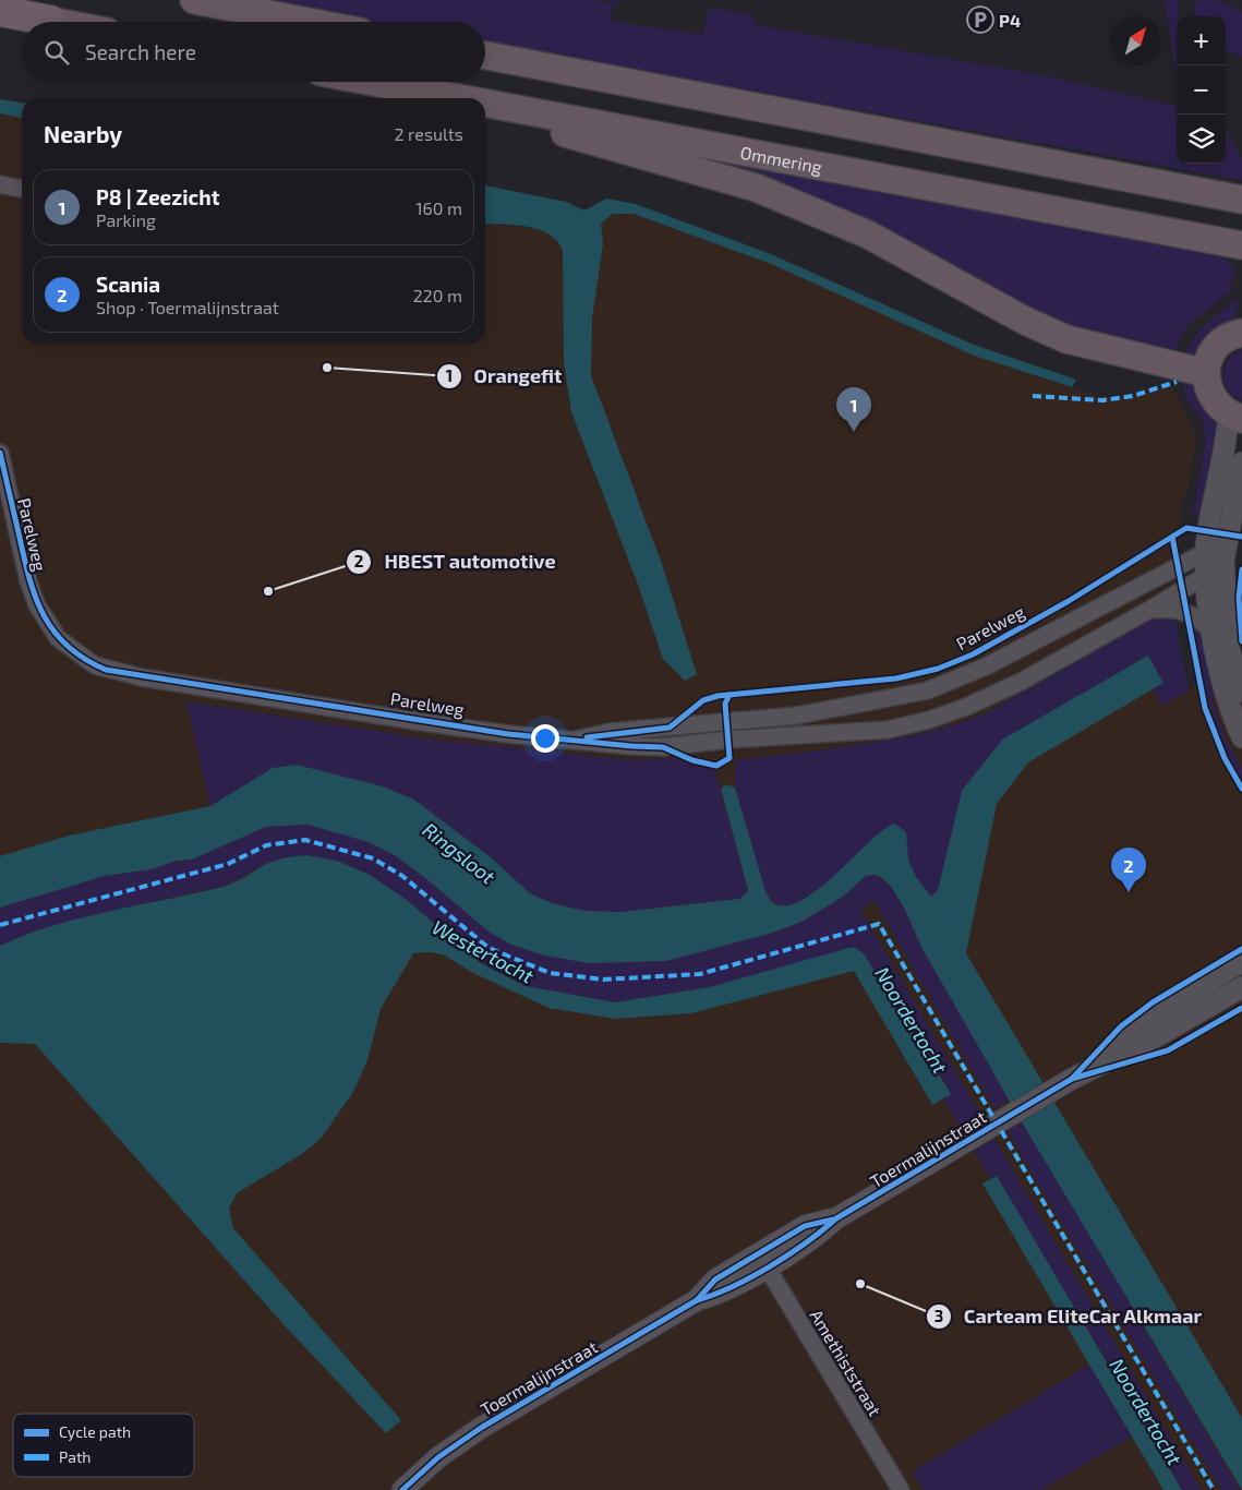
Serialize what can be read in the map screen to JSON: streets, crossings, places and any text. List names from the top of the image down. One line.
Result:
{"streets":{"highway":["Ommering"],"street":["Parelweg","Toermalijnstraat","Amethiststraat"]},"crossings":[["Toermalijnstraat","Amethiststraat"]],"water":["Ringsloot","Westertocht","Noordertocht"],"places":{"parking":["P4"],"other":["Orangefit","HBEST automotive","Carteam EliteCar Alkmaar"]},"legend":["Cycle path","Path"],"north":"top right","page":{"map_buttons":["+","−"],"search":"Search here","heading":["Nearby","2 results"],"list":[{"mark":"1","name":"P8 | Zeezicht","note":"Parking","value":"160 m"},{"mark":"2","name":"Scania","note":"Shop · Toermalijnstraat","value":"220 m"}],"pins":["1","2"]}}
